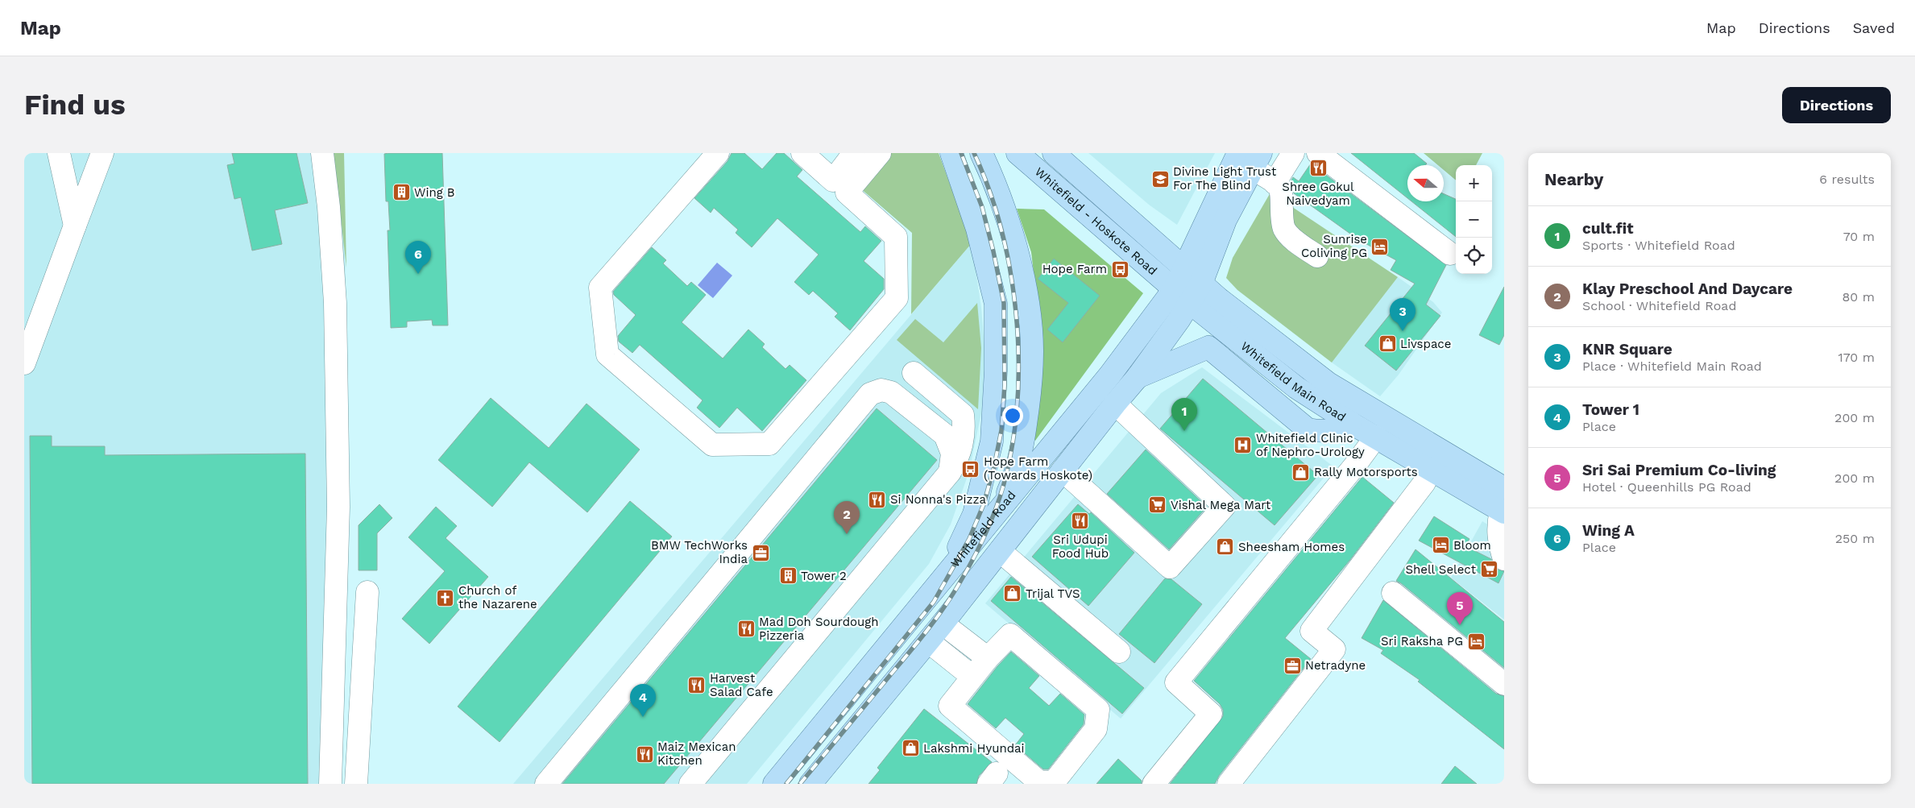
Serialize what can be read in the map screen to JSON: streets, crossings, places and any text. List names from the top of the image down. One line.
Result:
{"streets":{"main road":["Whitefield - Hoskote Road","Whitefield Main Road","Whitefield Road"]},"crossings":[["Whitefield - Hoskote Road","Whitefield Main Road"],["Whitefield - Hoskote Road","Whitefield Road"],["Whitefield Main Road","Whitefield Road"]],"places":{"restaurant":["Shree Gokul Naivedyam","Si Nonna's Pizza","Sri Udupi Food Hub","Mad Doh Sourdough Pizzeria","Harvest Salad Cafe","Maiz Mexican Kitchen"],"school or university":["Divine Light Trust For The Blind"],"building":["Wing B","Tower 2"],"hotel":["Sunrise Coliving PG","Bloom","Sri Raksha PG"],"bus stop":["Hope Farm","Hope Farm (Towards Hoskote)"],"shop":["Livspace","Rally Motorsports","Sheesham Homes","Trijal TVS","Lakshmi Hyundai"],"hospital":["Whitefield Clinic of Nephro-Urology"],"supermarket":["Vishal Mega Mart","Shell Select"],"office":["BMW TechWorks India","Netradyne"],"church":["Church of the Nazarene"]},"north":"left","page":{"header":"Map","nav":["Map","Directions","Saved"],"buttons":"Directions","title":"Find us","heading":["Nearby","6 results"],"map_buttons":["+","−"],"list":[{"mark":"1","name":"cult.fit","note":"Sports · Whitefield Road","value":"70 m"},{"mark":"2","name":"Klay Preschool And Daycare","note":"School · Whitefield Road","value":"80 m"},{"mark":"3","name":"KNR Square","note":"Place · Whitefield Main Road","value":"170 m"},{"mark":"4","name":"Tower 1","note":"Place","value":"200 m"},{"mark":"5","name":"Sri Sai Premium Co-living","note":"Hotel · Queenhills PG Road","value":"200 m"},{"mark":"6","name":"Wing A","note":"Place","value":"250 m"}],"pins":["6","3","1","2","5","4"]}}
